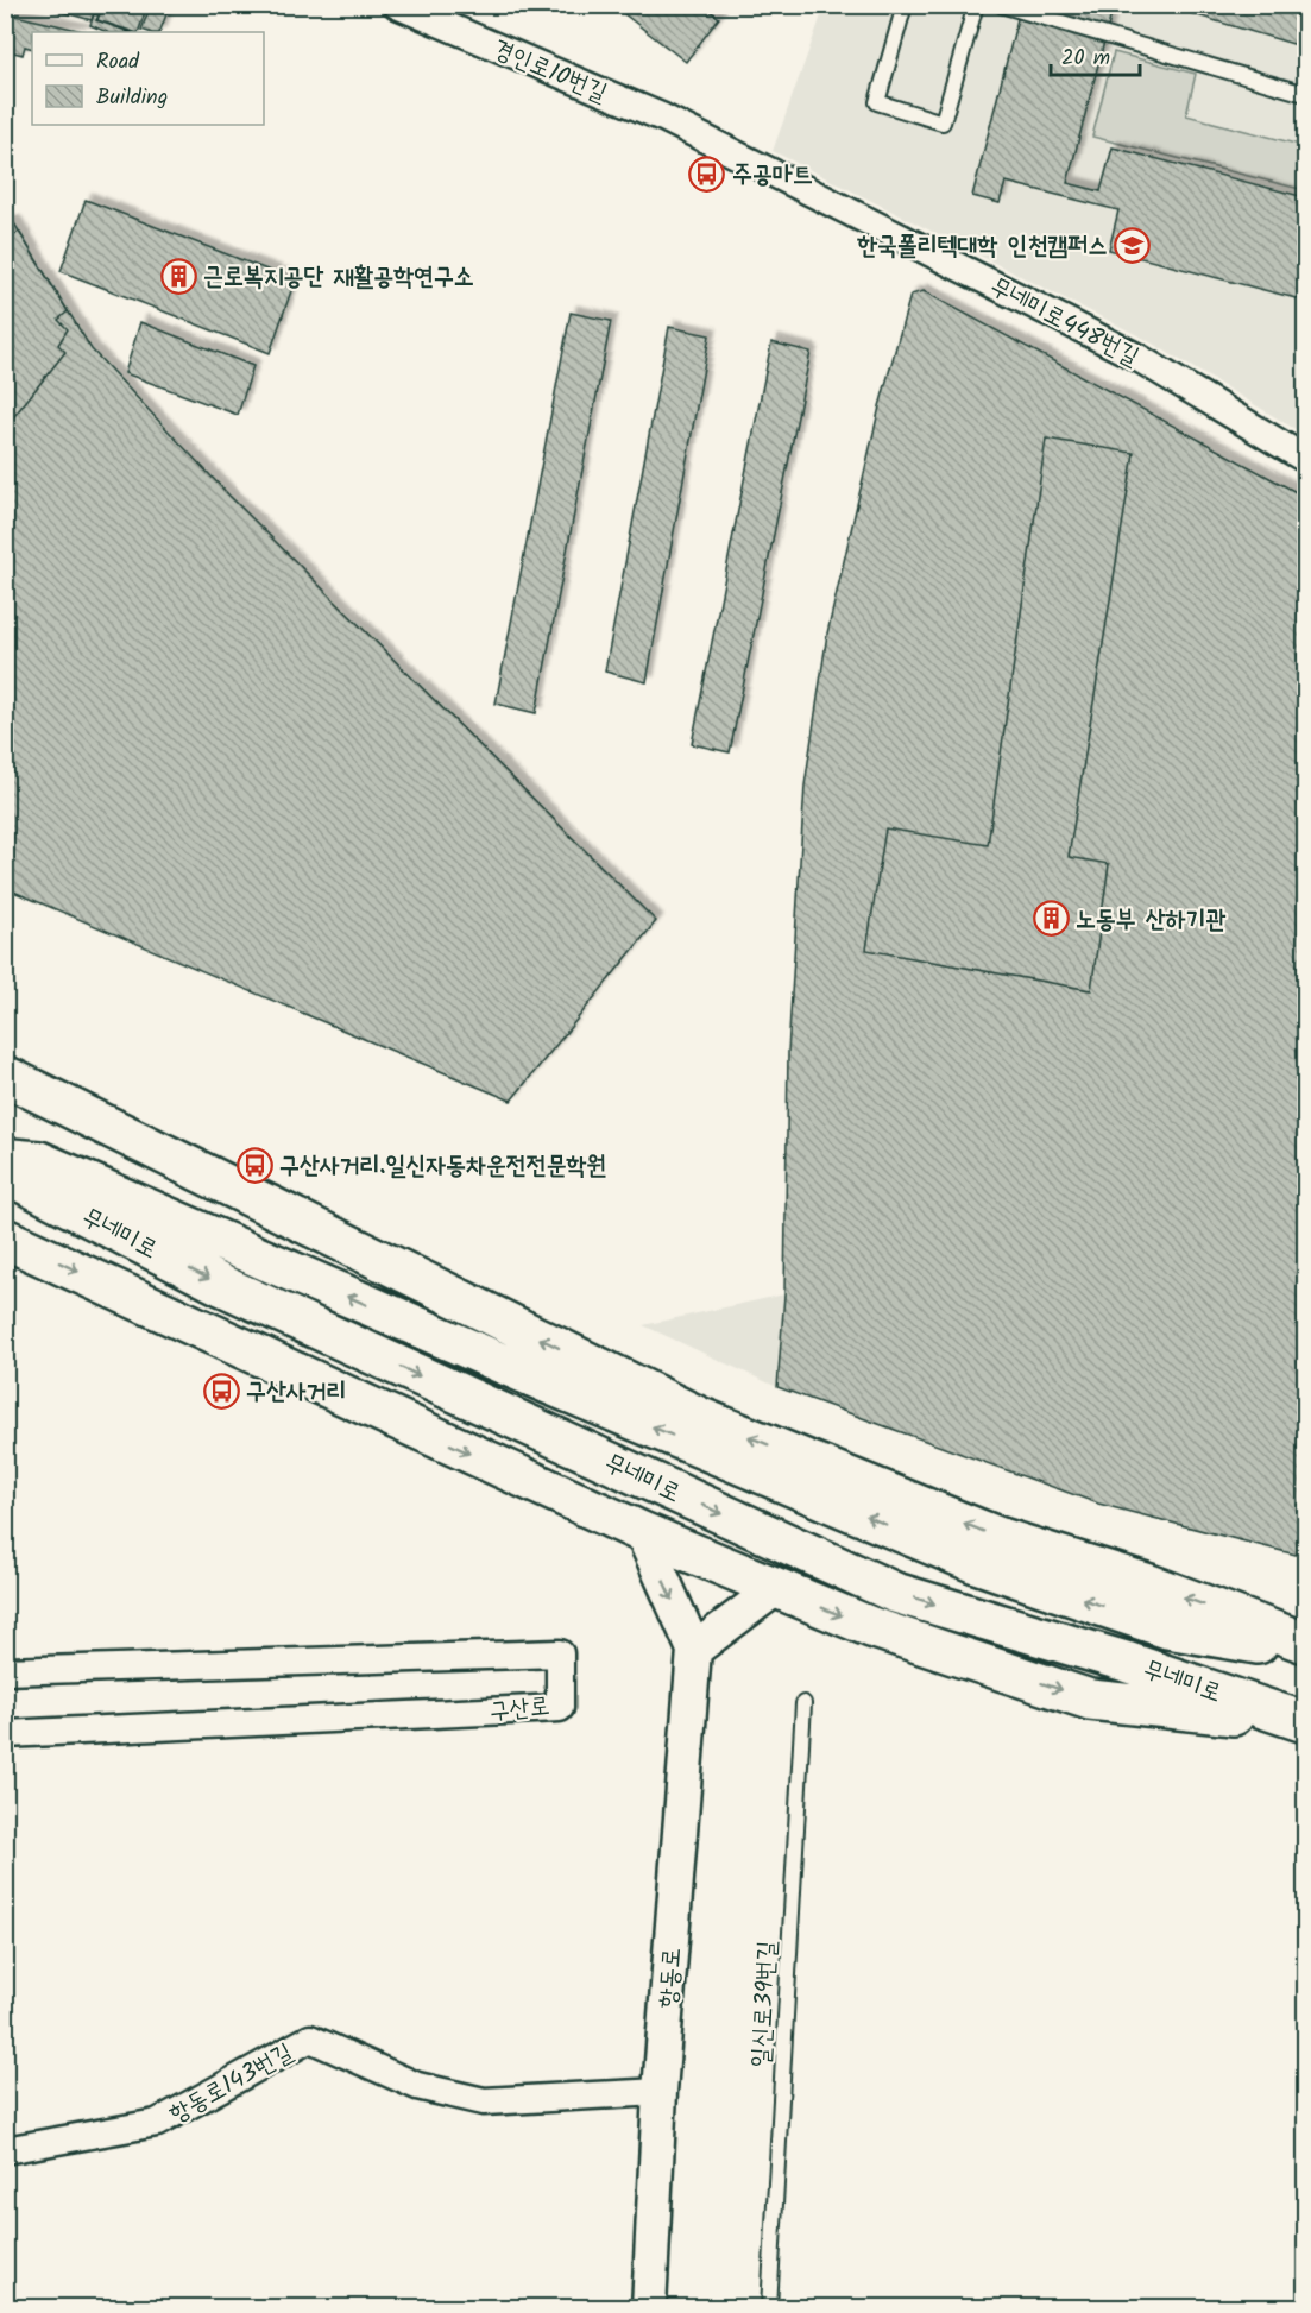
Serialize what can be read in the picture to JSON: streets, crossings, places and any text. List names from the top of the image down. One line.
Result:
{"streets":{"main road":["무네미로"],"street":["경인로10번길","무네미로448번길","구산로","항동로","항동로143번길"],"lane":["일신로39번길"]},"crossings":[["경인로10번길","무네미로448번길"],["항동로","항동로143번길"]],"places":{"bus stop":["주공마트","구산사거리.일신자동차운전전문학원","구산사거리"],"school or university":["한국폴리텍대학 인천캠퍼스"],"building":["근로복지공단 재활공학연구소","노동부 산하기관"]},"legend":["Road","Building"],"scale_bar":"20 m"}
